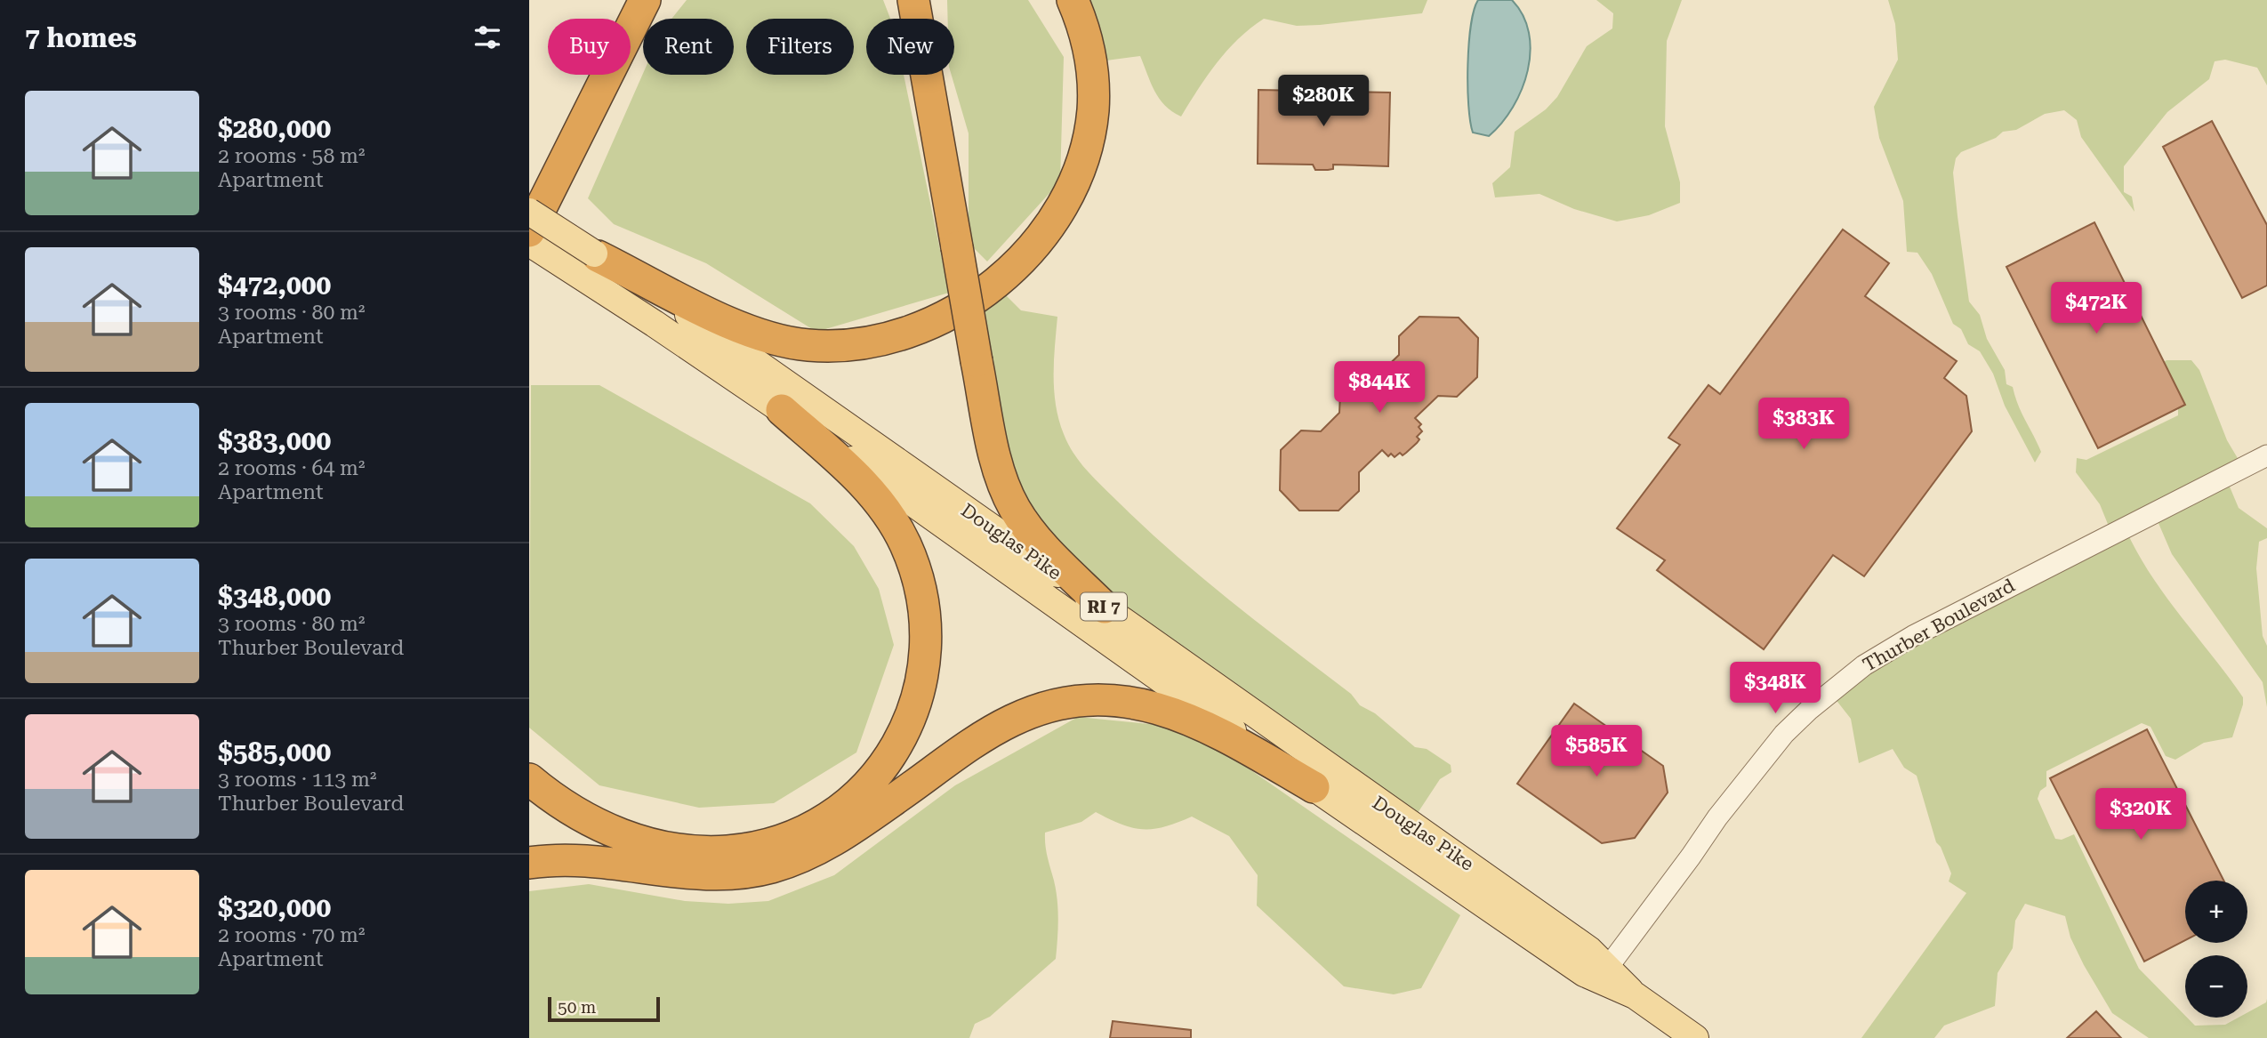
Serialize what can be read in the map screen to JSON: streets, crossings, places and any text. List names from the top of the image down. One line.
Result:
{"streets":{"main road":["Douglas Pike","RI 7"],"street":["Thurber Boulevard"]},"crossings":[["Douglas Pike","Thurber Boulevard"]],"scale_bar":"50 m","page":{"heading":"7 homes","chip":["Buy","Rent","Filters","New"],"list":[{"name":"$280,000","note":"2 rooms · 58 m² · Apartment"},{"name":"$472,000","note":"3 rooms · 80 m² · Apartment"},{"name":"$383,000","note":"2 rooms · 64 m² · Apartment"},{"name":"$348,000","note":"3 rooms · 80 m² · Thurber Boulevard"},{"name":"$585,000","note":"3 rooms · 113 m² · Thurber Boulevard"},{"name":"$320,000","note":"2 rooms · 70 m² · Apartment"}],"price":["$280K","$472K","$844K","$383K","$348K","$585K","$320K"],"map_buttons":["+","−"],"scale":"50 m"}}
